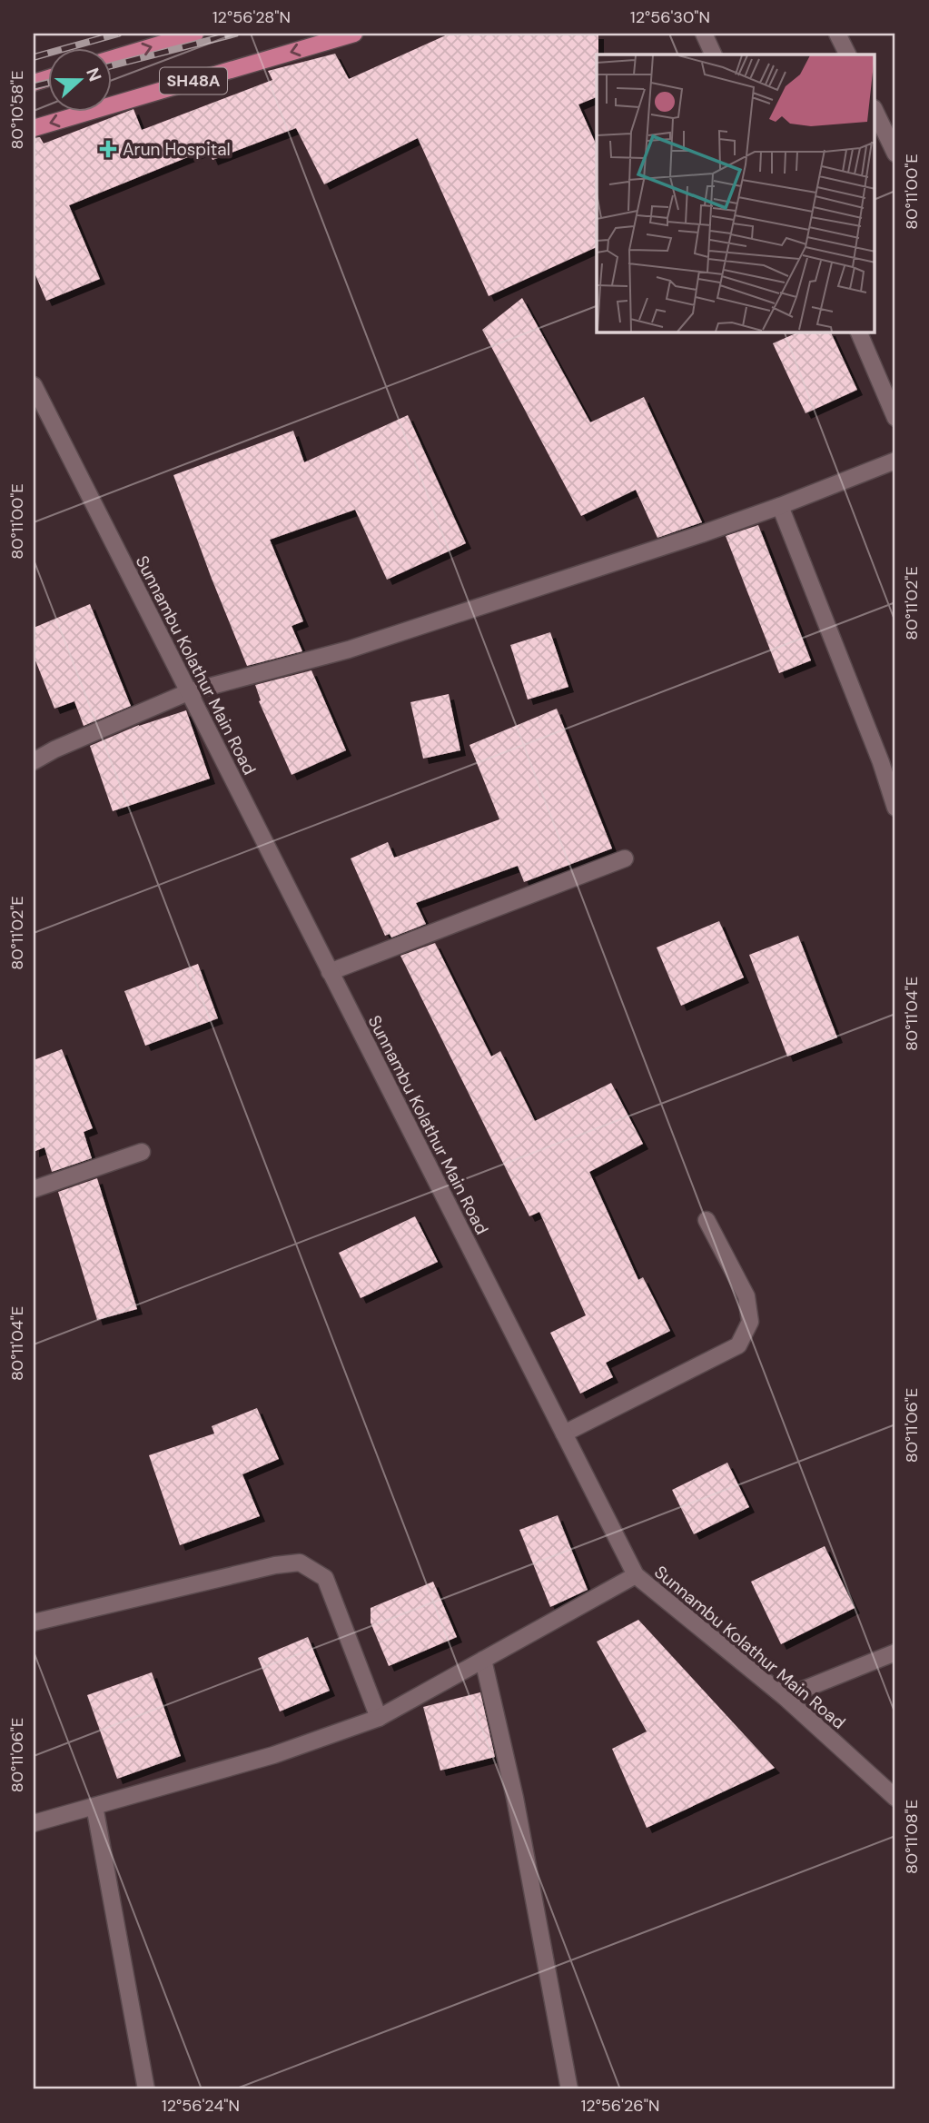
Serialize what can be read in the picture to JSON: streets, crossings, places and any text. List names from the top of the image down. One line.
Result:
{"streets":{"main road":["SH48A"],"street":["Sunnambu Kolathur Main Road"]},"places":{"health":["Arun Hospital"]},"north":"right","coordinates":["12°56'28\"N","12°56'30\"N","80°10'58\"E","80°11'00\"E","80°11'02\"E","80°11'04\"E","80°11'06\"E","80°11'08\"E","12°56'24\"N","12°56'26\"N"]}
